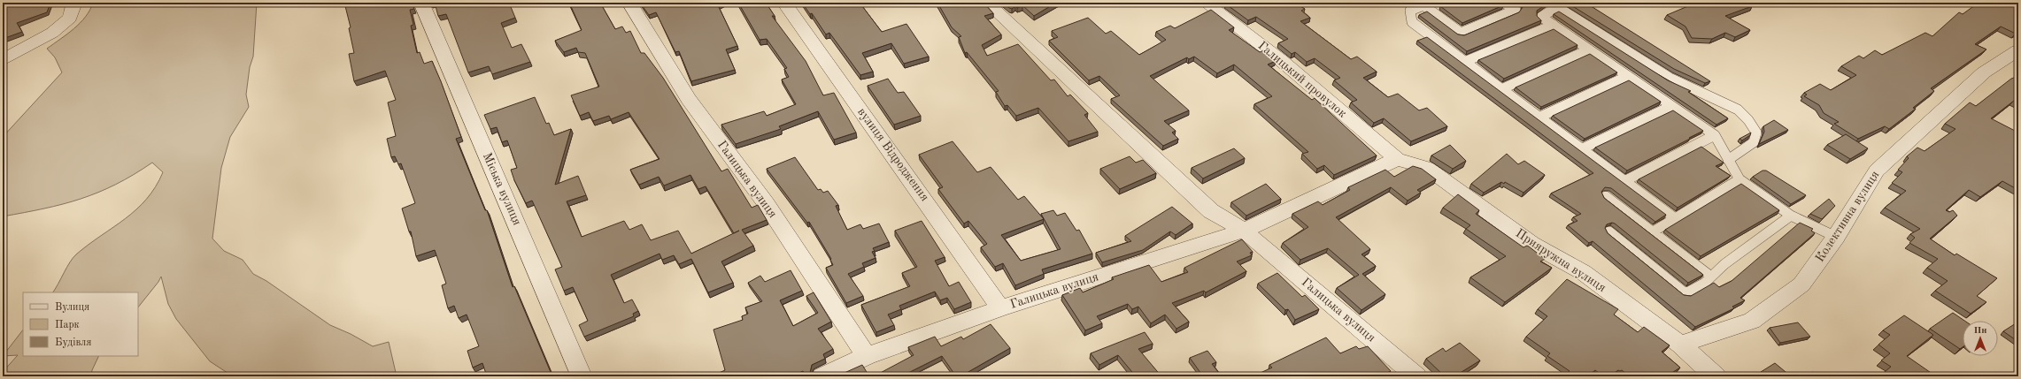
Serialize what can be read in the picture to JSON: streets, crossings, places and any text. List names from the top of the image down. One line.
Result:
{"streets":{"street":["Галицький провулок","вулиця Відродження","Галицька вулиця","Міська вулиця","Колективна вулиця","Прияружна вулиця"]},"crossings":[["Галицький провулок","Галицька вулиця"],["Галицький провулок","Прияружна вулиця"],["вулиця Відродження","Галицька вулиця"],["Галицька вулиця","Прияружна вулиця"],["Колективна вулиця","Прияружна вулиця"]],"legend":["Вулиця","Парк","Будівля"],"north":"top"}
